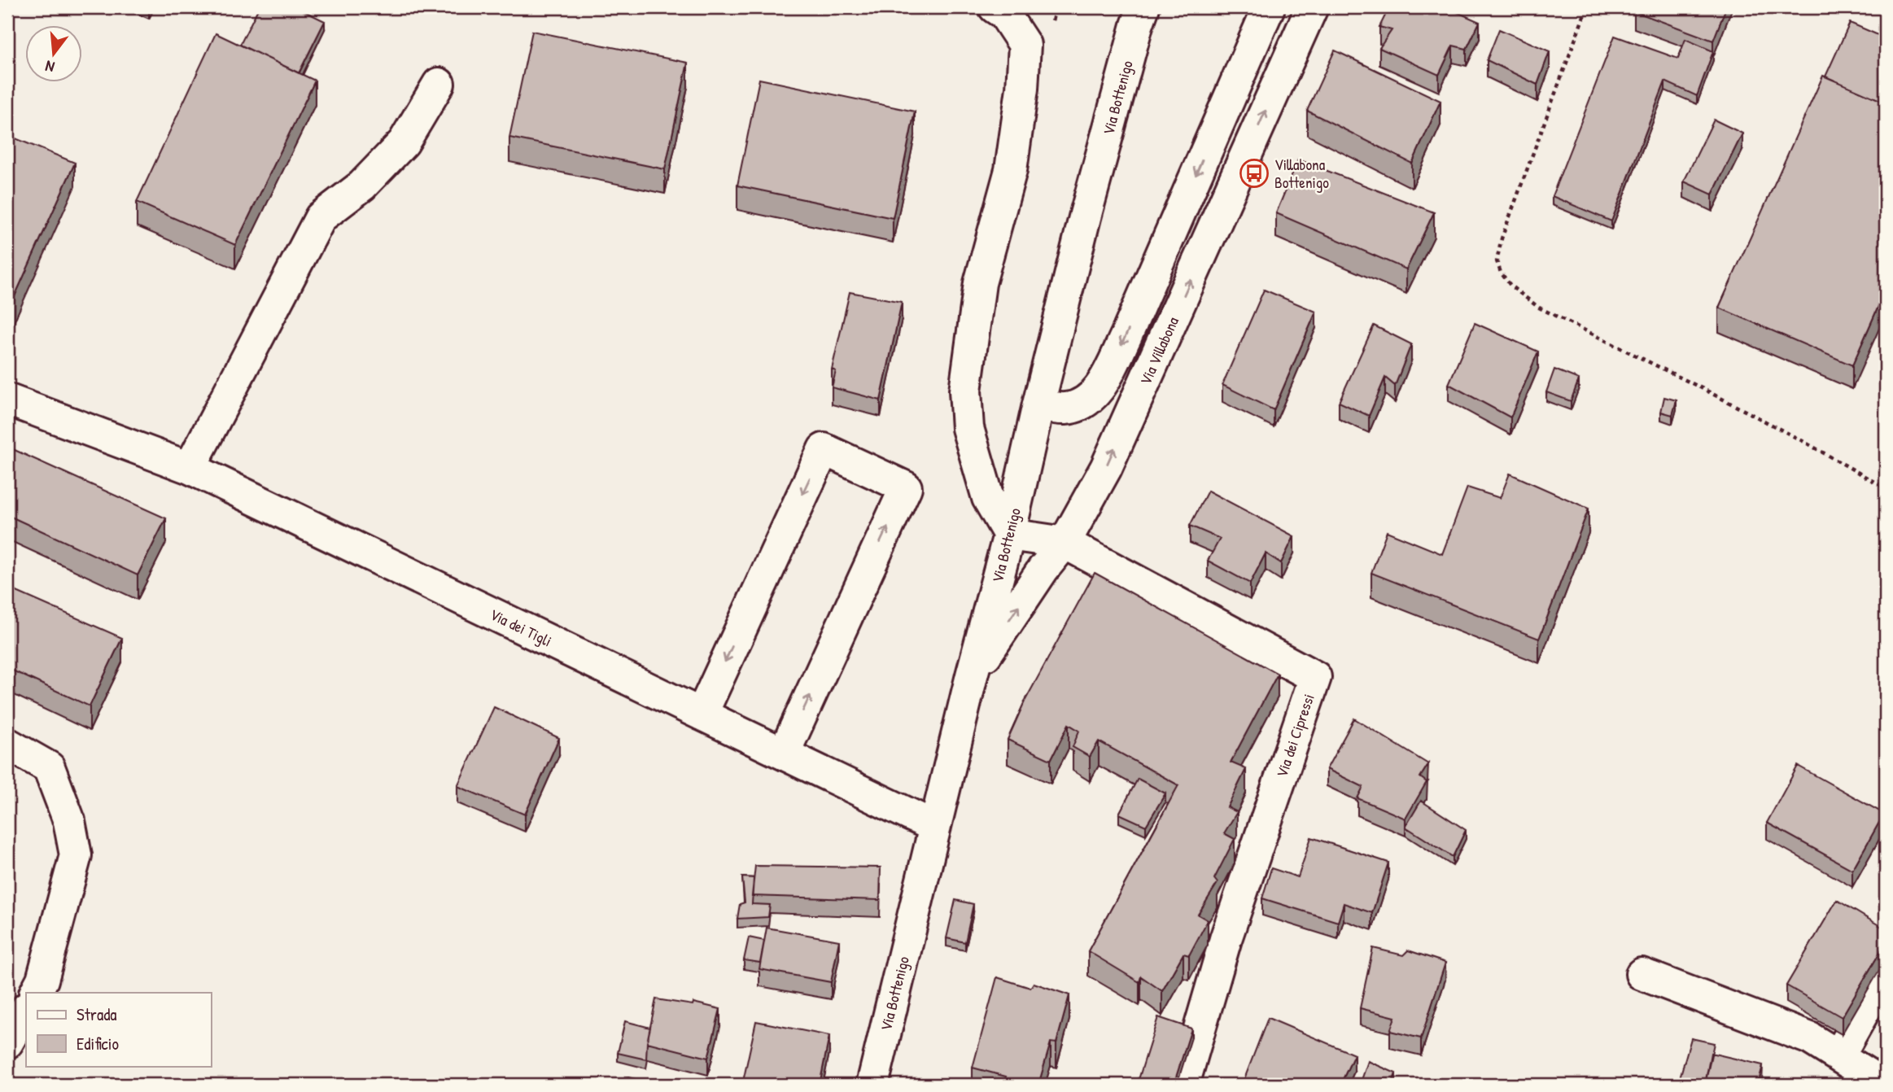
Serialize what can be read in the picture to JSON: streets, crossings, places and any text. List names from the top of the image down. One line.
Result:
{"streets":{"street":["Via Bottenigo","Via Villabona","Via dei Tigli","Via dei Cipressi"]},"crossings":[["Via Bottenigo","Via Villabona"],["Via Bottenigo","Via dei Tigli"],["Via Bottenigo","Via dei Cipressi"],["Via Villabona","Via dei Cipressi"]],"places":{"bus stop":["Villabona Bottenigo"]},"legend":["Strada","Edificio"],"north":"bottom"}
